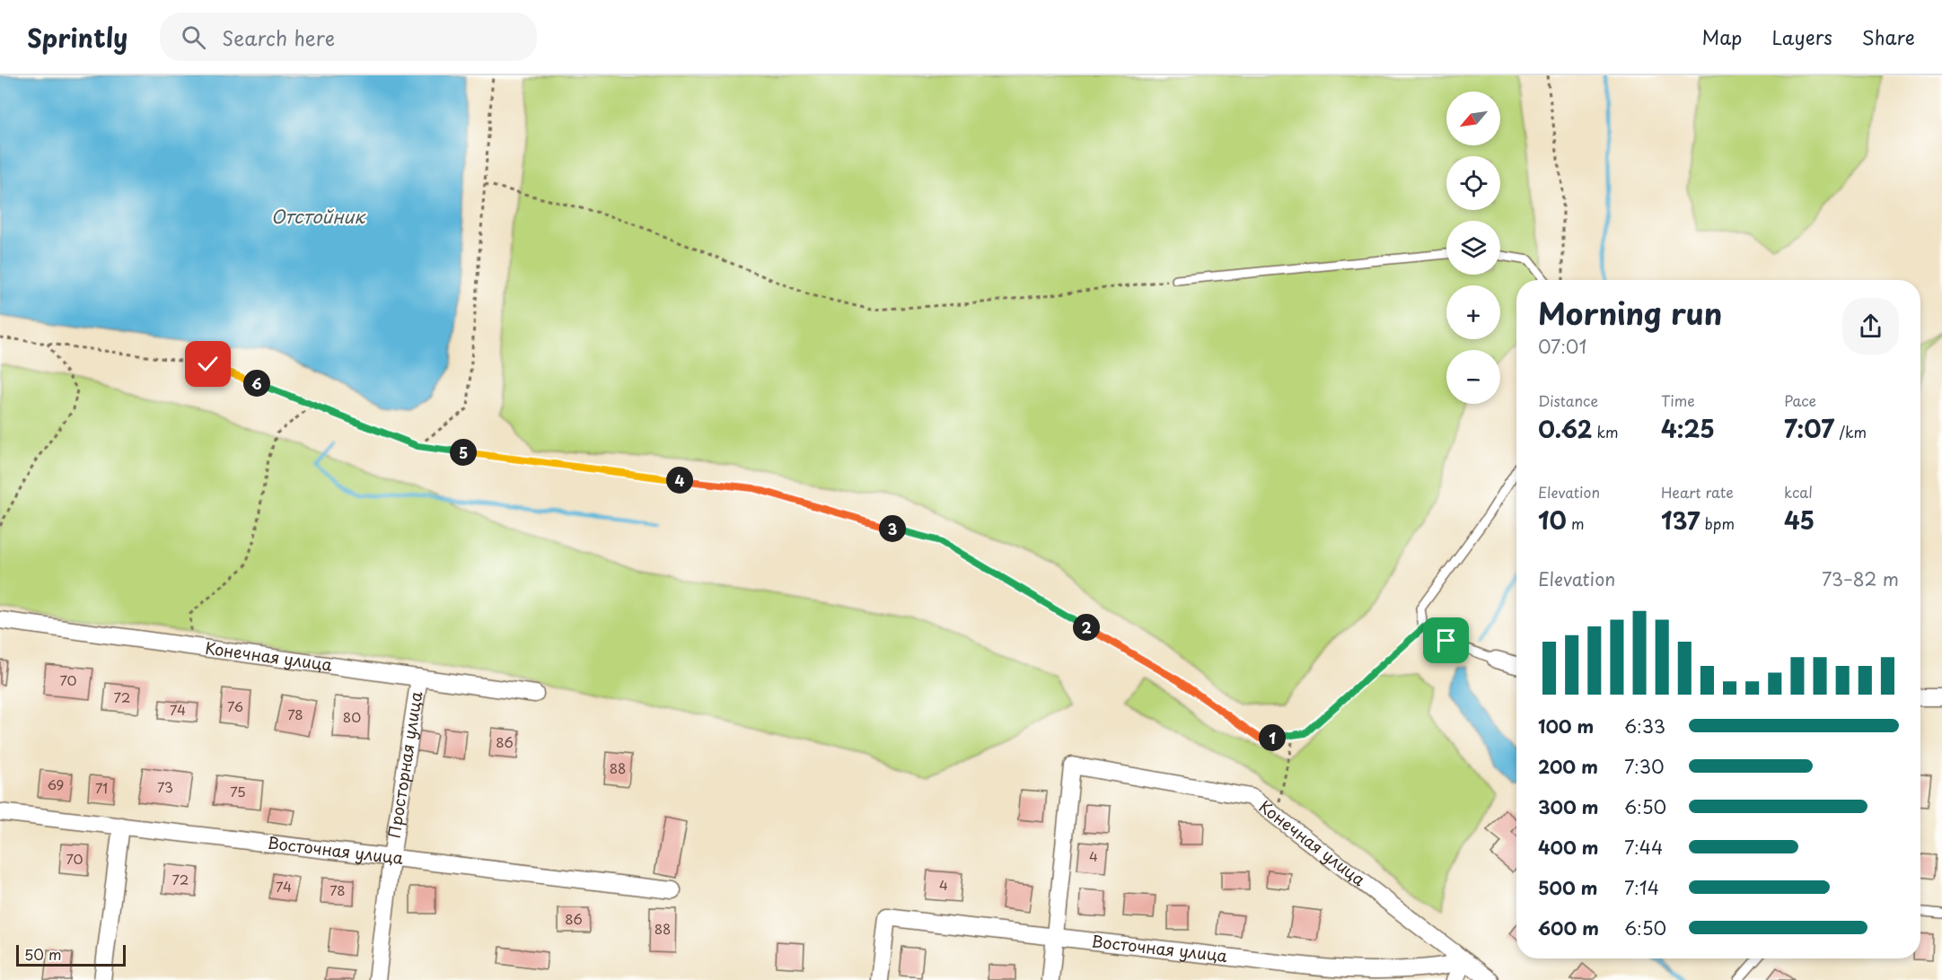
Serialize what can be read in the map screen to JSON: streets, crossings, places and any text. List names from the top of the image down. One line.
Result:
{"streets":{"street":["Конечная улица","Просторная улица","Восточная улица"]},"crossings":[["Конечная улица","Просторная улица"],["Конечная улица","Восточная улица"],["Просторная улица","Восточная улица"]],"water":["Отстойник"],"house_numbers":["70","72","76","74","78","80","86","88","69","73","71","75","4","70","72","4","74","78","86","88"],"scale_bar":"50 m","north":"bottom left","page":{"header":"Sprintly","search":"Search here","nav":["Map","Layers","Share"],"map_buttons":["+","−"],"heading":["Morning run","07:01"],"pins":["6","5","4","3","2","1"],"stats":[["Distance","0.62 km"],["Time","4:25"],["Pace","7:07 /km"],["Elevation","10 m"],["Heart rate","137 bpm"],["kcal","45"]],"chart":["Elevation","73–82 m"],"list":[{"name":"100 m","note":"6:33"},{"name":"200 m","note":"7:30"},{"name":"300 m","note":"6:50"},{"name":"400 m","note":"7:44"},{"name":"500 m","note":"7:14"},{"name":"600 m","note":"6:50"}],"scale":"50 m"}}
